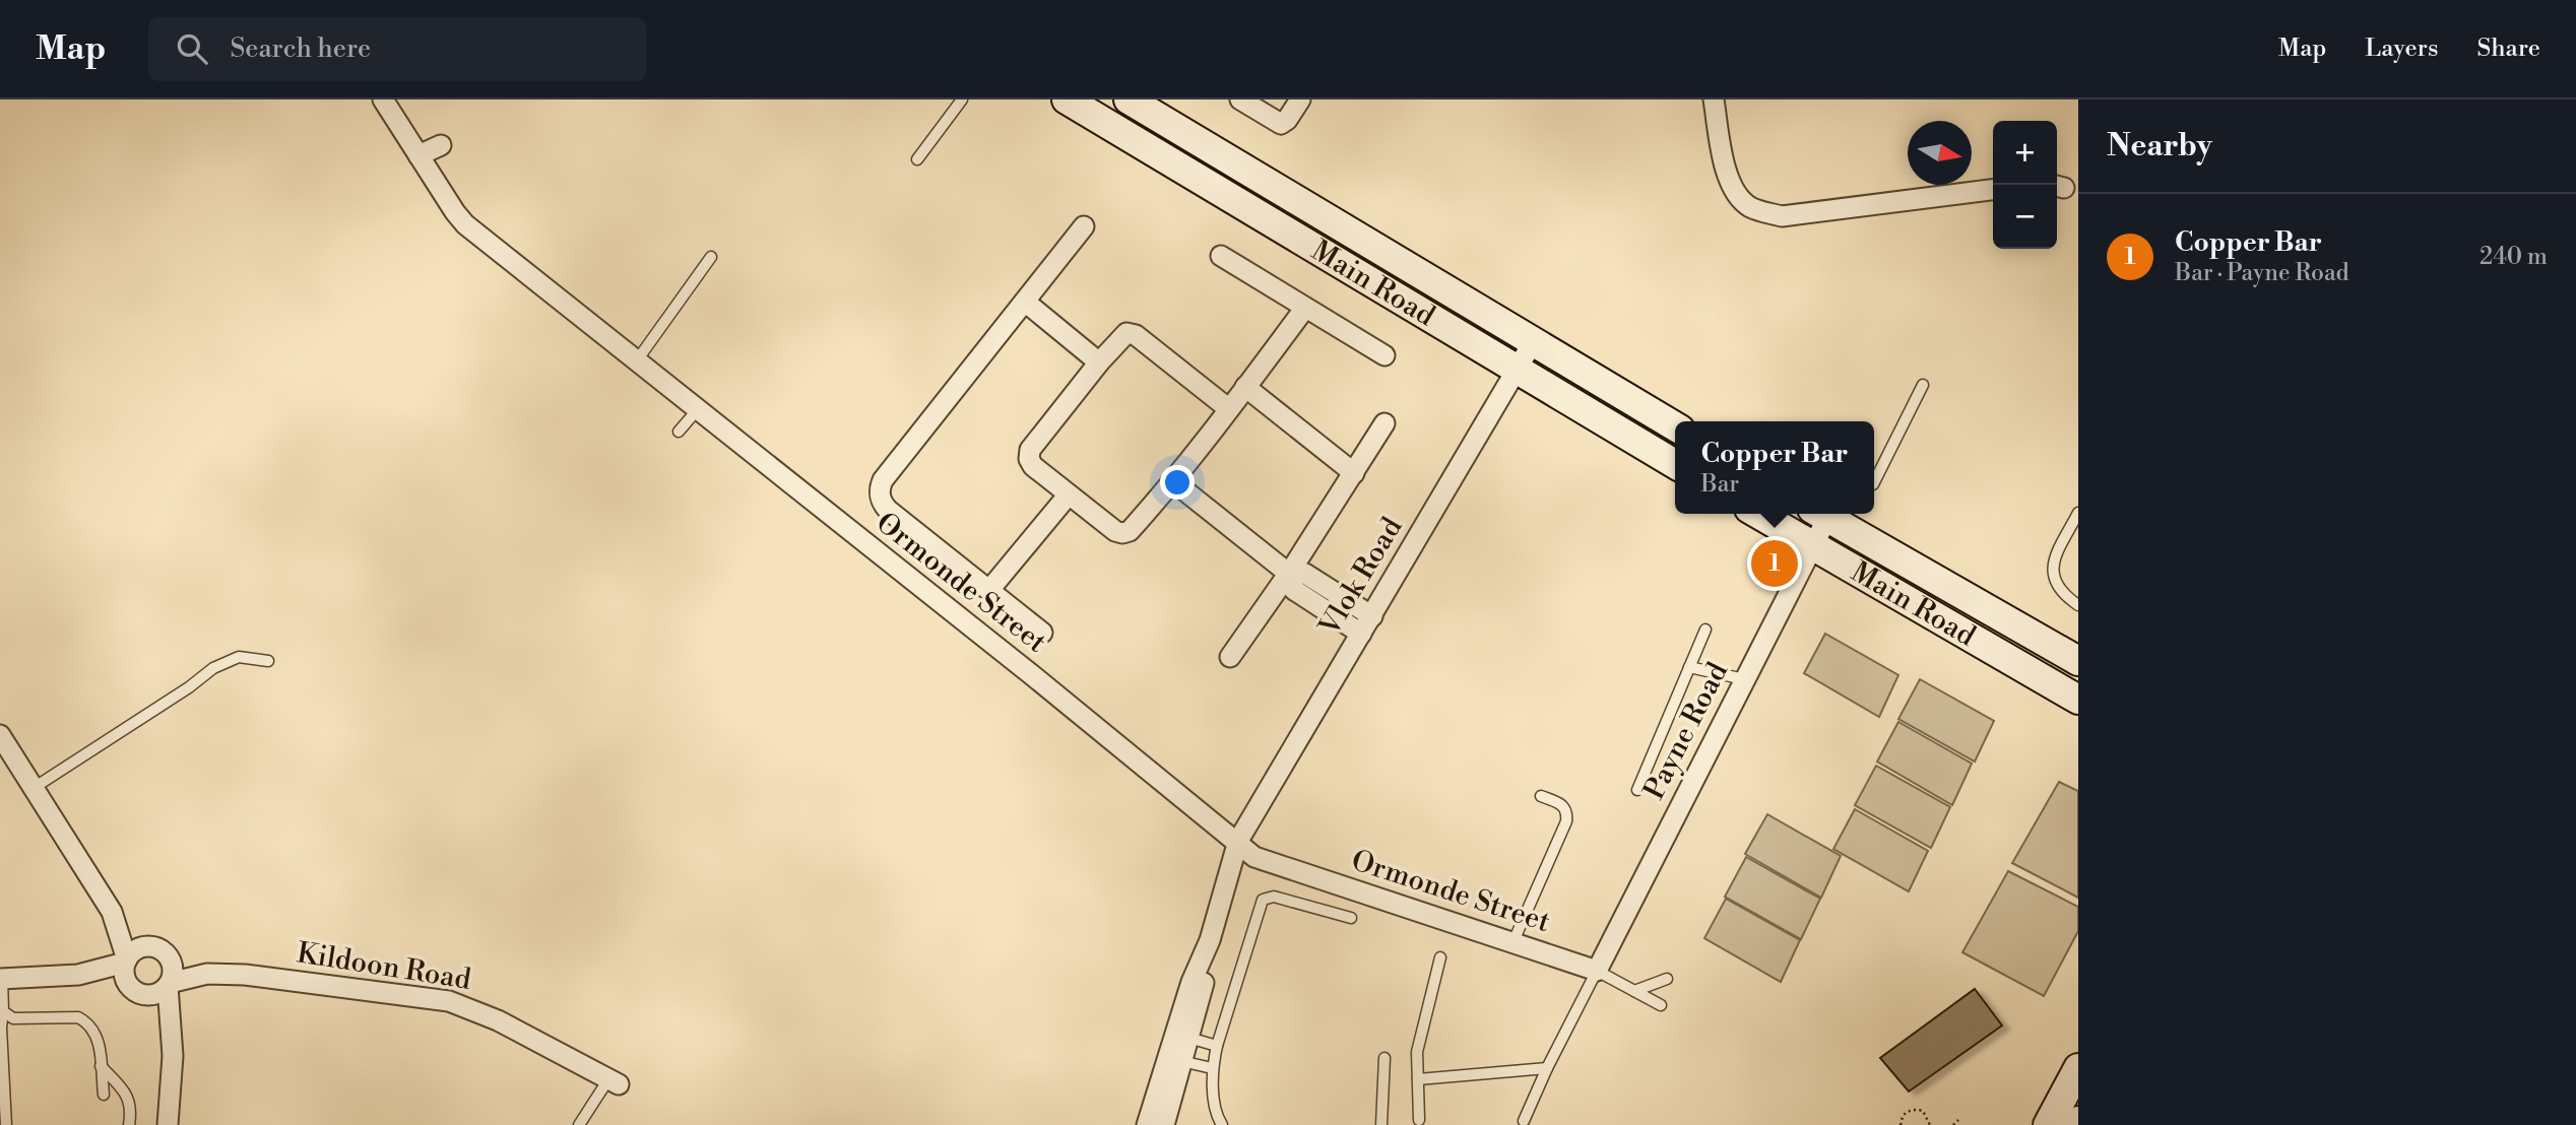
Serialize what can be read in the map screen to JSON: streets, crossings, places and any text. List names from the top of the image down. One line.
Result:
{"streets":{"main road":["Main Road"],"street":["Vlok Road","Ormonde Street","Payne Road","Kildoon Road"]},"crossings":[["Main Road","Vlok Road"],["Main Road","Payne Road"],["Vlok Road","Ormonde Street"],["Ormonde Street","Payne Road"]],"north":"right","page":{"header":"Map","search":"Search here","nav":["Map","Layers","Share"],"heading":"Nearby","map_buttons":["+","−"],"list":[{"mark":"1","name":"Copper Bar","note":"Bar · Payne Road","value":"240 m"}],"popup":["Copper Bar","Bar"],"pins":"1"}}
